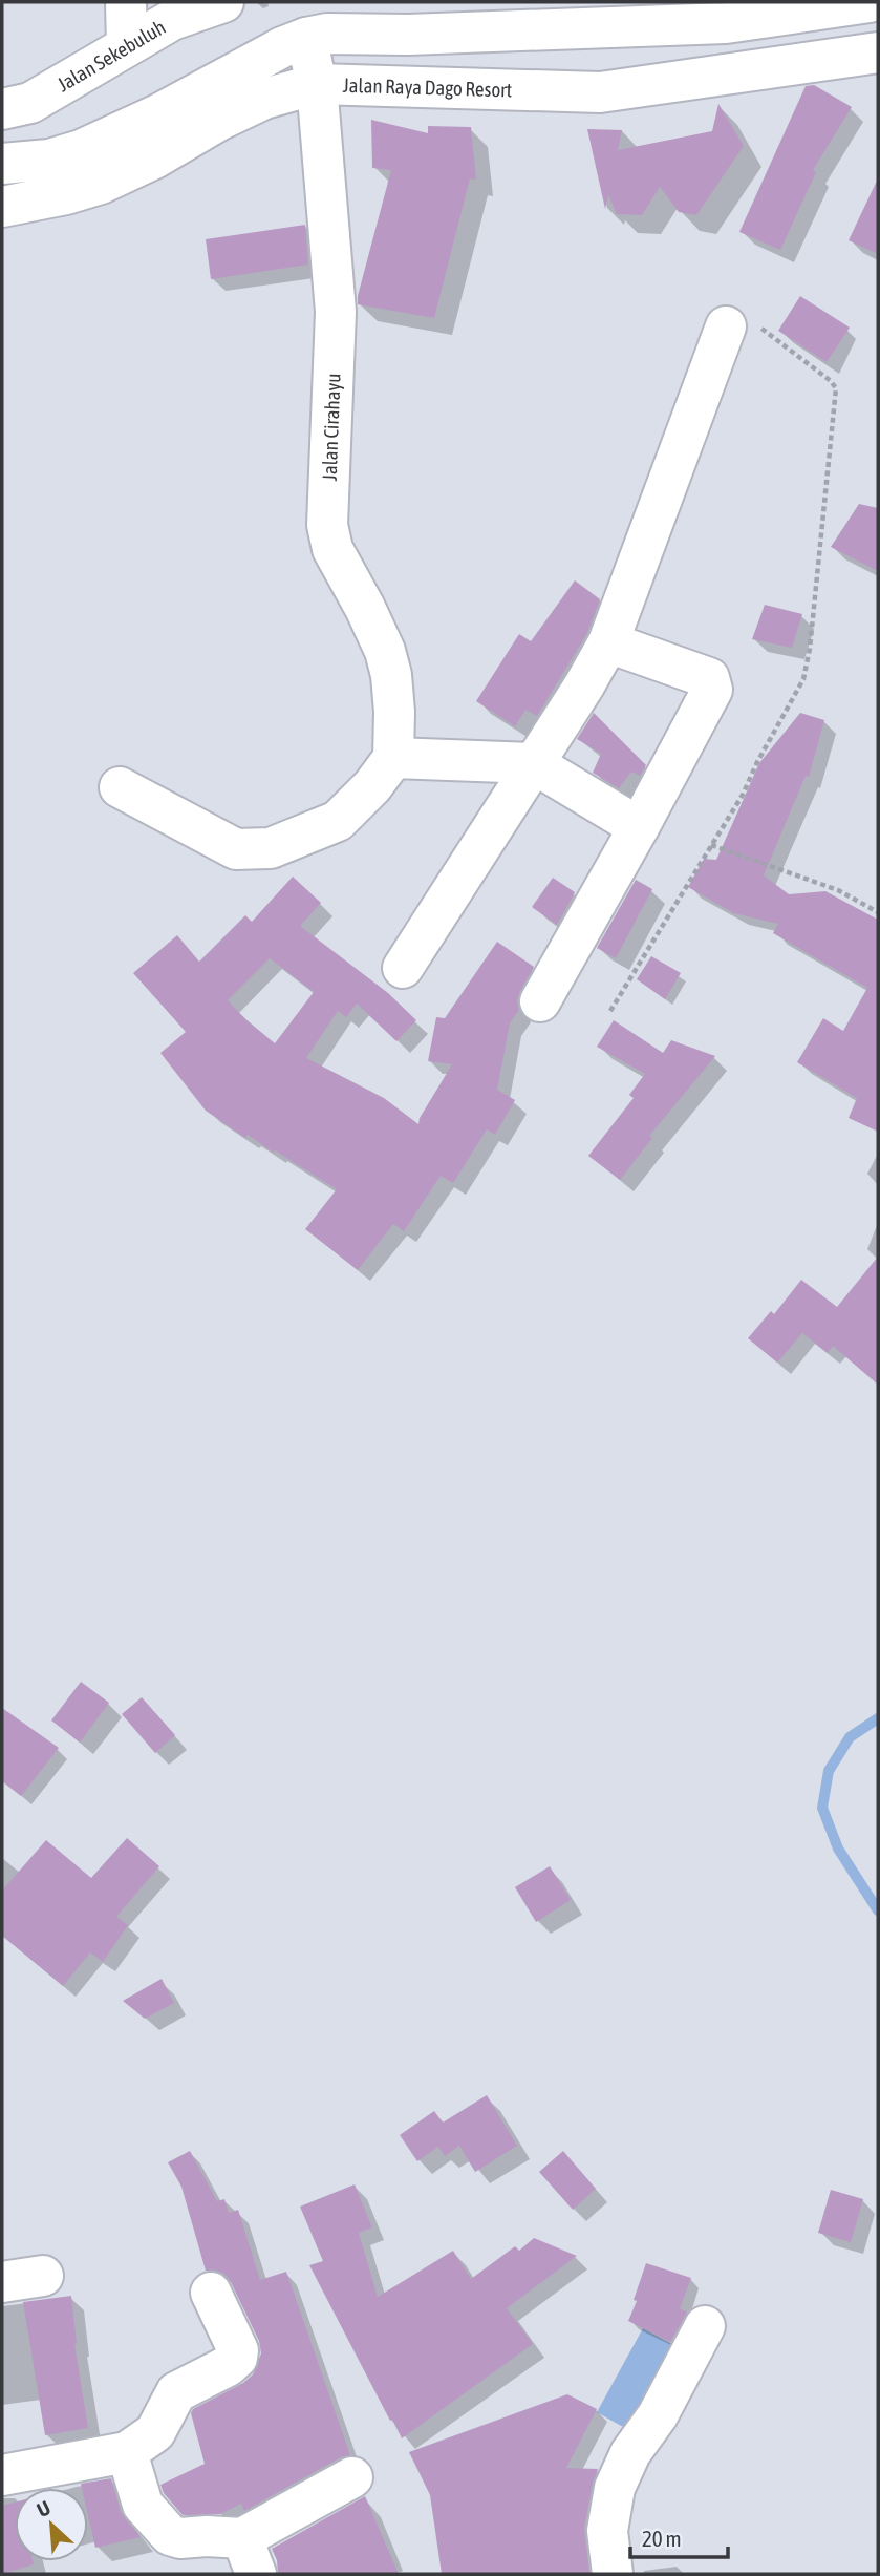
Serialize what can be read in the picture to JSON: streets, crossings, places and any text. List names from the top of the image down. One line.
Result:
{"streets":{"street":["Jalan Sekebuluh","Jalan Raya Dago Resort","Jalan Cirahayu"]},"crossings":[["Jalan Raya Dago Resort","Jalan Cirahayu"]],"scale_bar":"20 m","north":"top left"}
